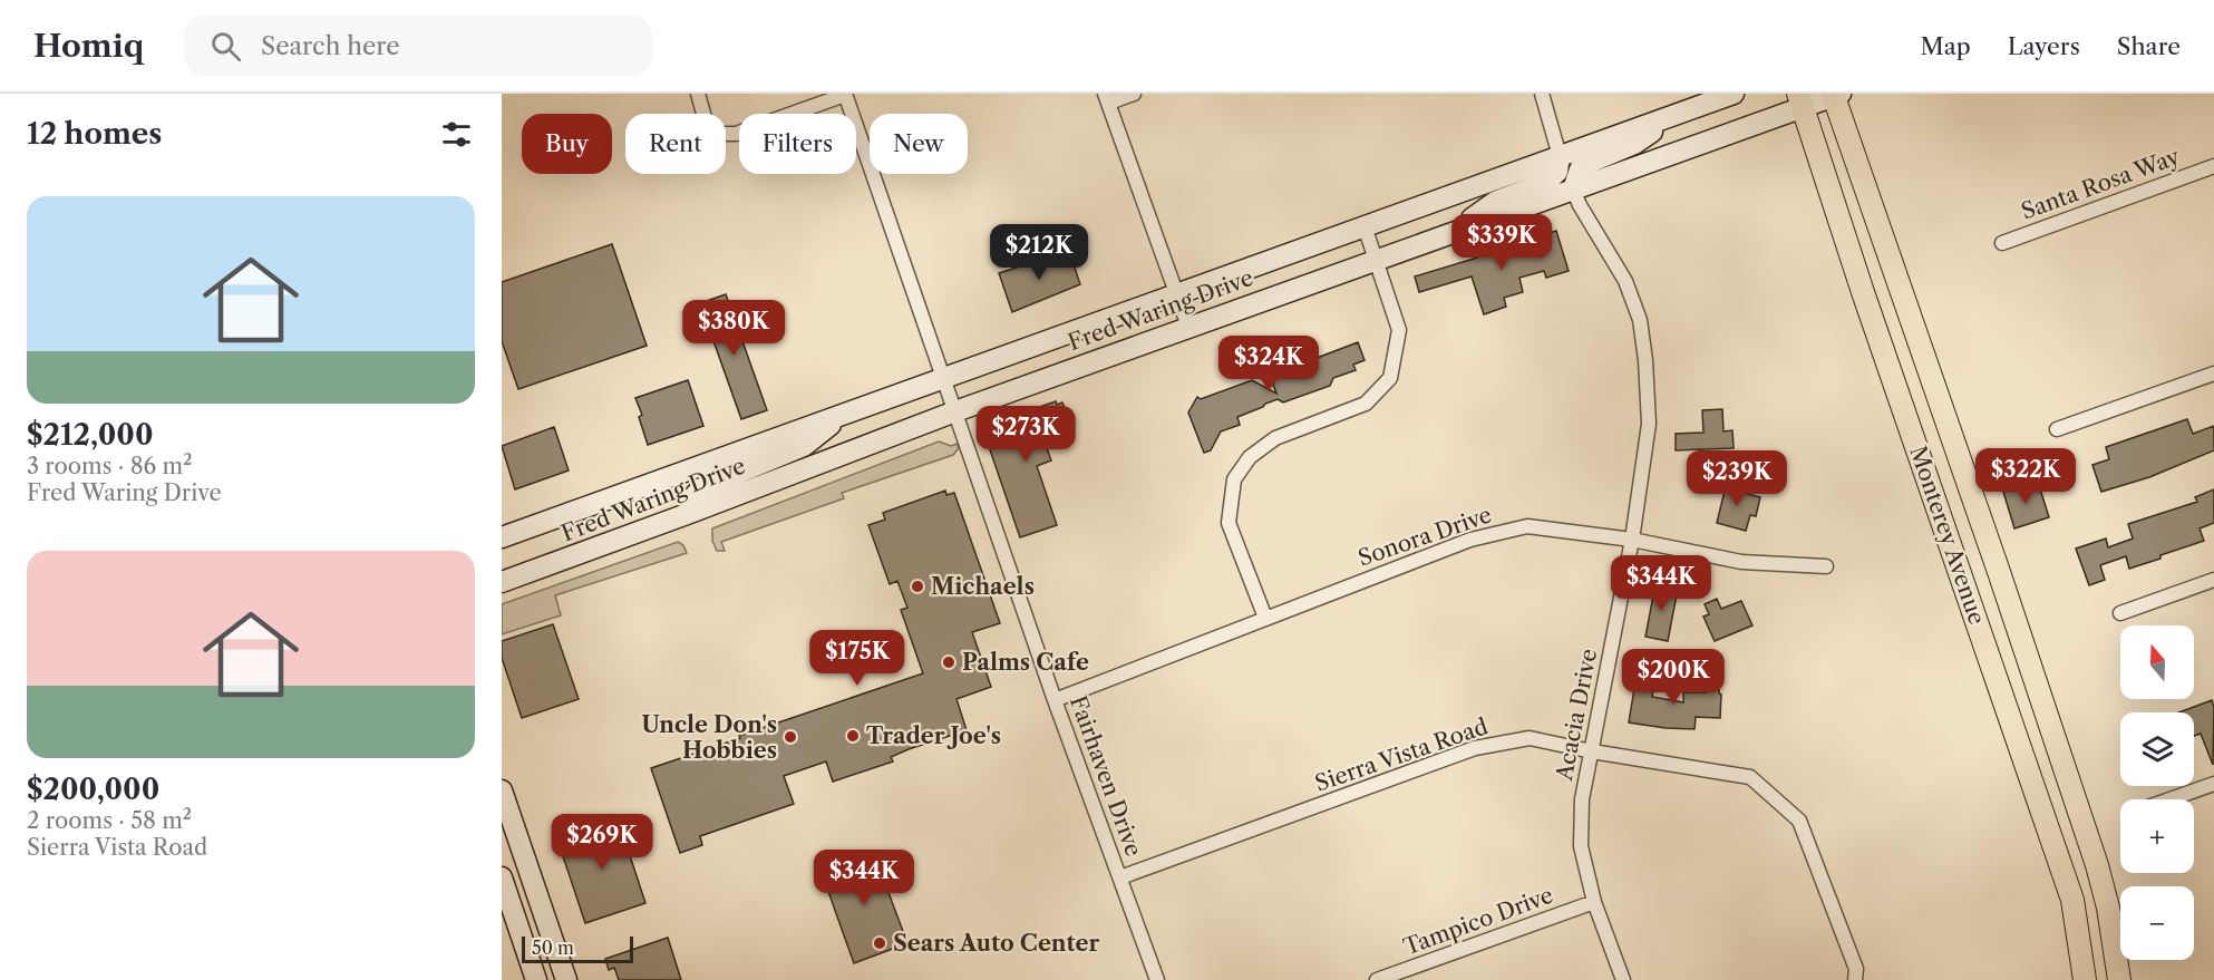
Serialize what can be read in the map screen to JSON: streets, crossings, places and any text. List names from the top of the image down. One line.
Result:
{"streets":{"main road":["Fred Waring Drive","Monterey Avenue"],"street":["Santa Rosa Way","Sonora Drive","Acacia Drive","Sierra Vista Road","Fairhaven Drive","Tampico Drive"]},"crossings":[["Fred Waring Drive","Monterey Avenue"],["Fred Waring Drive","Acacia Drive"],["Fred Waring Drive","Fairhaven Drive"],["Sonora Drive","Acacia Drive"],["Sonora Drive","Fairhaven Drive"],["Acacia Drive","Sierra Vista Road"],["Acacia Drive","Tampico Drive"],["Sierra Vista Road","Fairhaven Drive"]],"places":["Michaels","Palms Cafe","Trader Joe's","Uncle Don's Hobbies","Sears Auto Center"],"scale_bar":"50 m","north":"top","page":{"header":"Homiq","search":"Search here","nav":["Map","Layers","Share"],"heading":"12 homes","chip":["Buy","Rent","Filters","New"],"list":[{"name":"$212,000","note":"3 rooms · 86 m² · Fred Waring Drive"},{"name":"$200,000","note":"2 rooms · 58 m² · Sierra Vista Road"}],"price":["$339K","$212K","$380K","$324K","$273K","$322K","$239K","$344K","$175K","$200K","$269K","$344K"],"map_buttons":["+","−"],"scale":"50 m"}}
